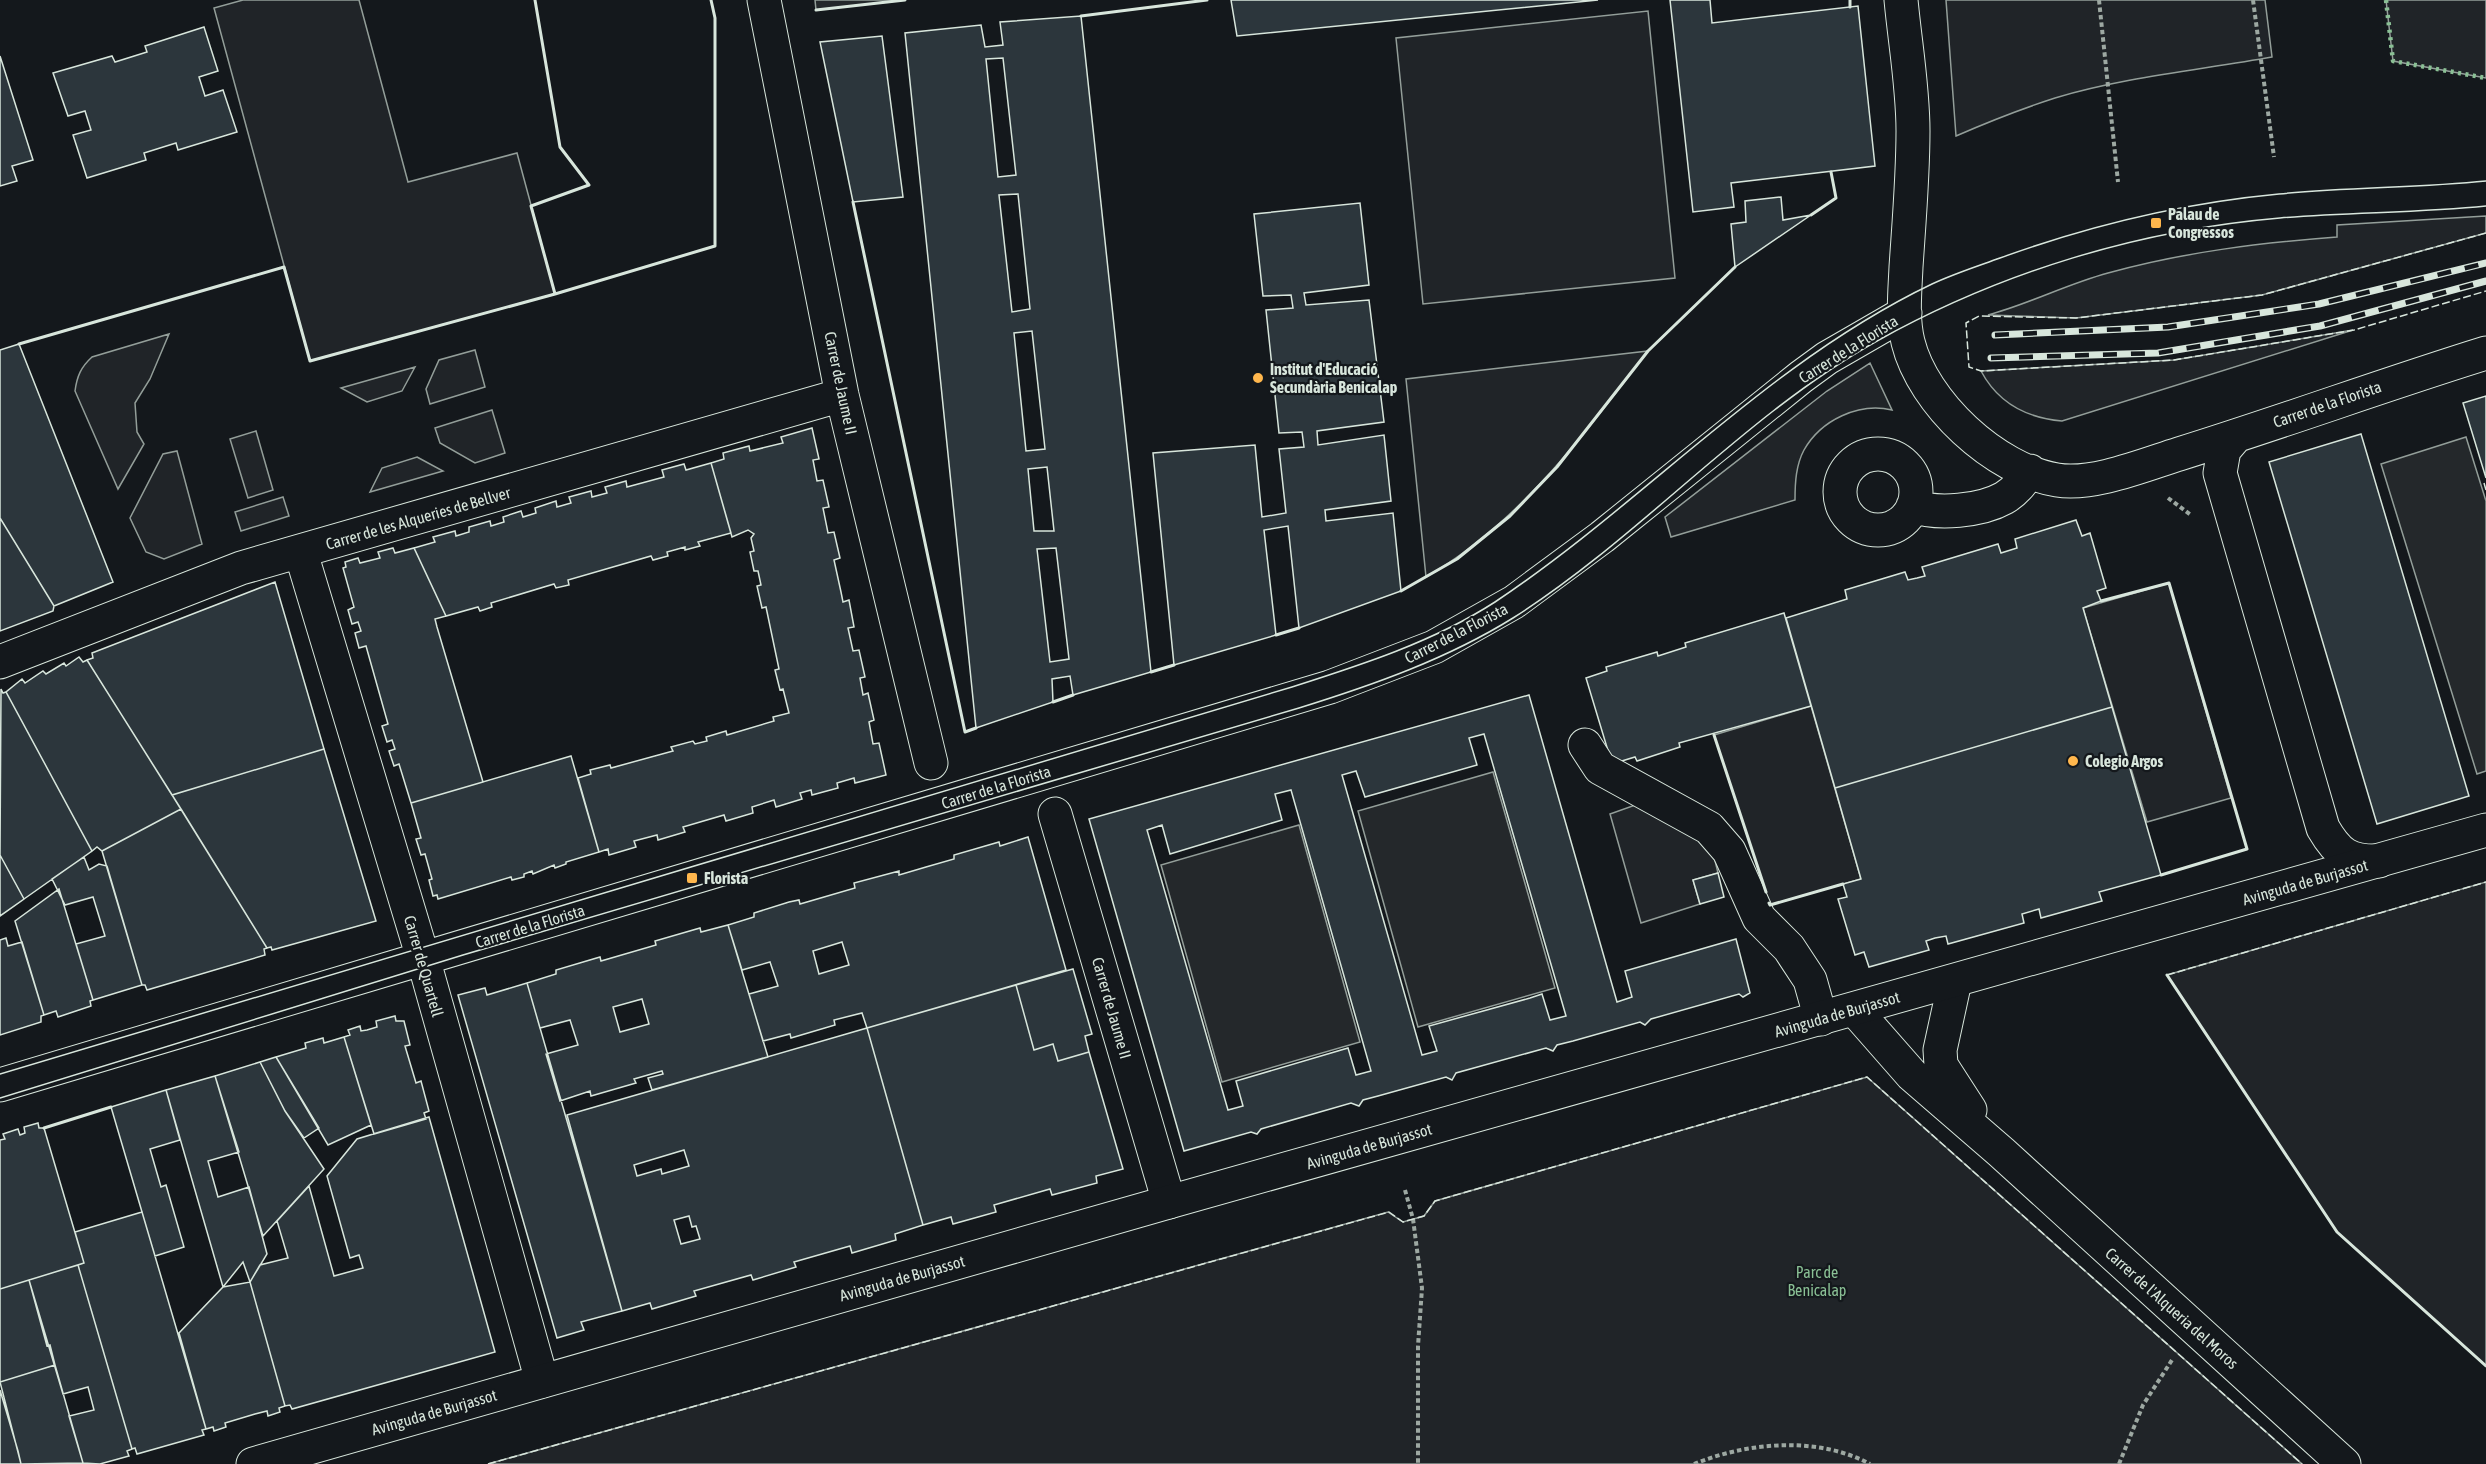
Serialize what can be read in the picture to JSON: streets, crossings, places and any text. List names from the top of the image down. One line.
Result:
{"streets":{"street":["Carrer de la Florista","Carrer de Jaume II","Carrer de les Alqueries de Bellver","Avinguda de Burjassot","Carrer de Quartell","Carrer de l'Alqueria del Moros"]},"crossings":[["Carrer de la Florista","Carrer de Quartell"],["Carrer de Jaume II","Carrer de les Alqueries de Bellver"],["Carrer de Jaume II","Avinguda de Burjassot"],["Carrer de les Alqueries de Bellver","Carrer de Quartell"],["Avinguda de Burjassot","Carrer de Quartell"],["Avinguda de Burjassot","Carrer de l'Alqueria del Moros"]],"parks":["Parc de Benicalap"],"places":{"transit":["Palau de Congressos","Florista"],"other":["Institut d'Educació Secundària Benicalap","Colegio Argos"]}}
